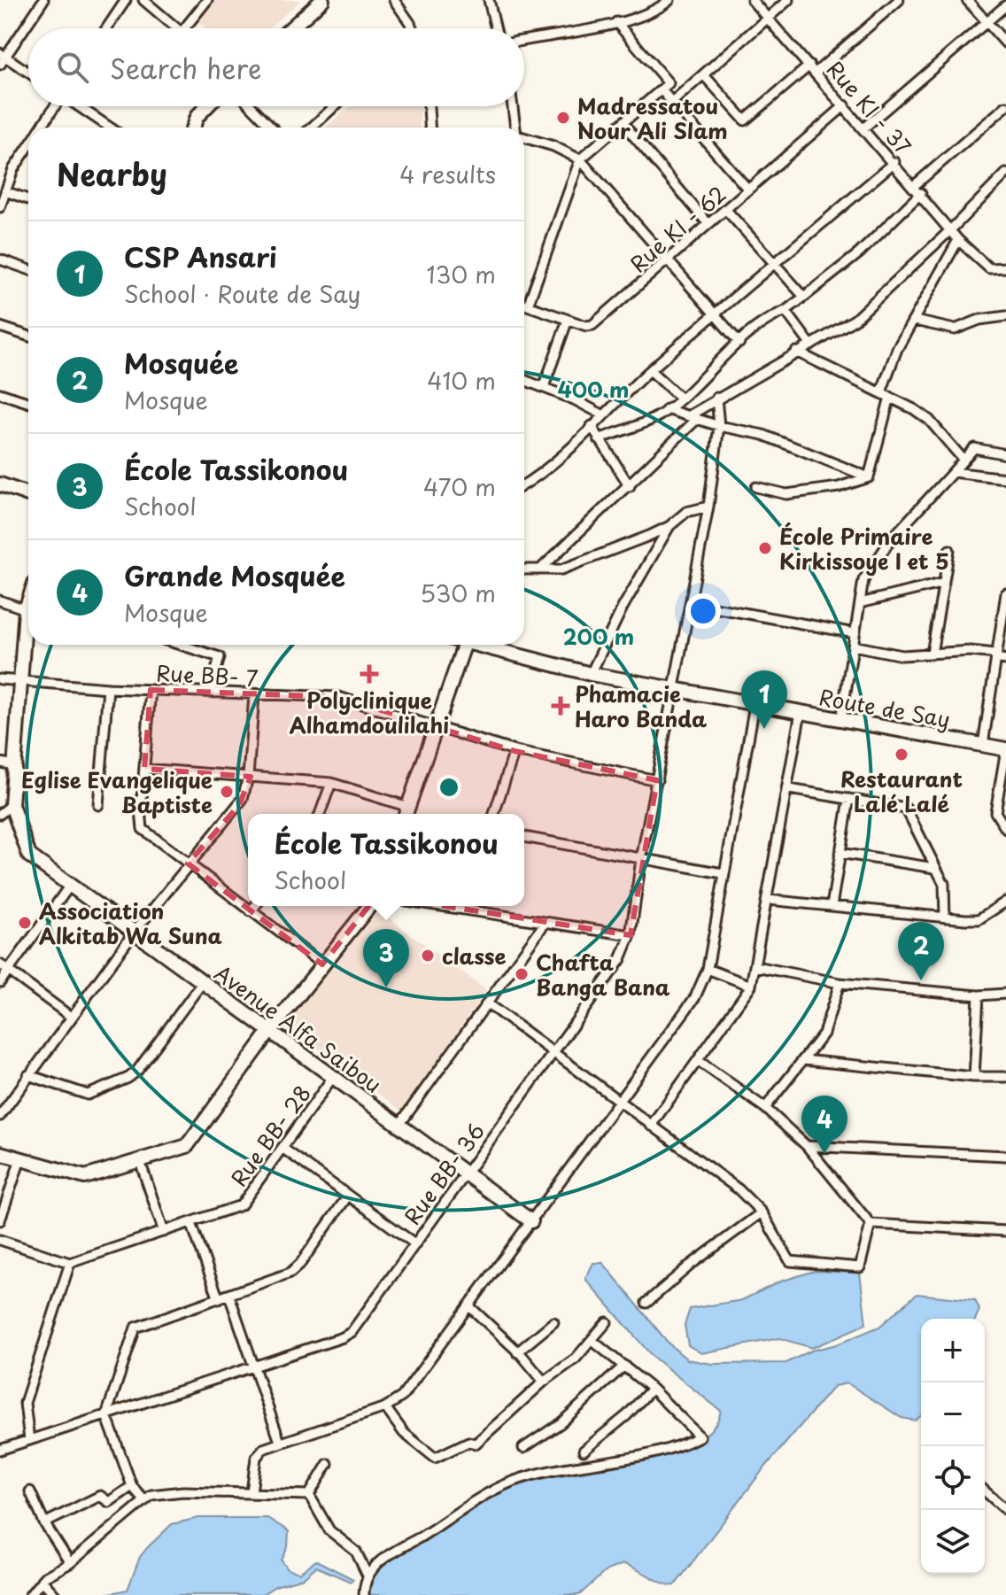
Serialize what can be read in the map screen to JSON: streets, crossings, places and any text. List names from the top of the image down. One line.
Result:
{"streets":{"street":["Rue KI - 37","Rue KI - 62","Rue BB- 7","Route de Say","Avenue Alfa Saibou","Rue BB- 28","Rue BB- 36"]},"crossings":[["Rue KI - 37","Rue KI - 62"],["Rue BB- 7","Avenue Alfa Saibou"],["Rue BB- 7","Rue BB- 36"],["Route de Say","Rue BB- 36"],["Avenue Alfa Saibou","Rue BB- 28"],["Avenue Alfa Saibou","Rue BB- 36"]],"places":{"other":["Madressatou Nour Ali Slam","École Primaire Kirkissoye I et 5","Restaurant Lalé Lalé","Eglise Evangelique Baptiste","Association Alkitab Wa Suna","classe","Chafta Banga Bana"],"health":["Polyclinique Alhamdoulilahi","Phamacie Haro Banda"]},"page":{"search":"Search here","heading":["Nearby","4 results"],"list":[{"mark":"1","name":"CSP Ansari","note":"School · Route de Say","value":"130 m"},{"mark":"2","name":"Mosquée","note":"Mosque","value":"410 m"},{"mark":"3","name":"École Tassikonou","note":"School","value":"470 m"},{"mark":"4","name":"Grande Mosquée","note":"Mosque","value":"530 m"}],"pins":["1","2","3","4"],"popup":["École Tassikonou","School"],"map_buttons":["+","−"]},"rings":["400 m","200 m"]}
